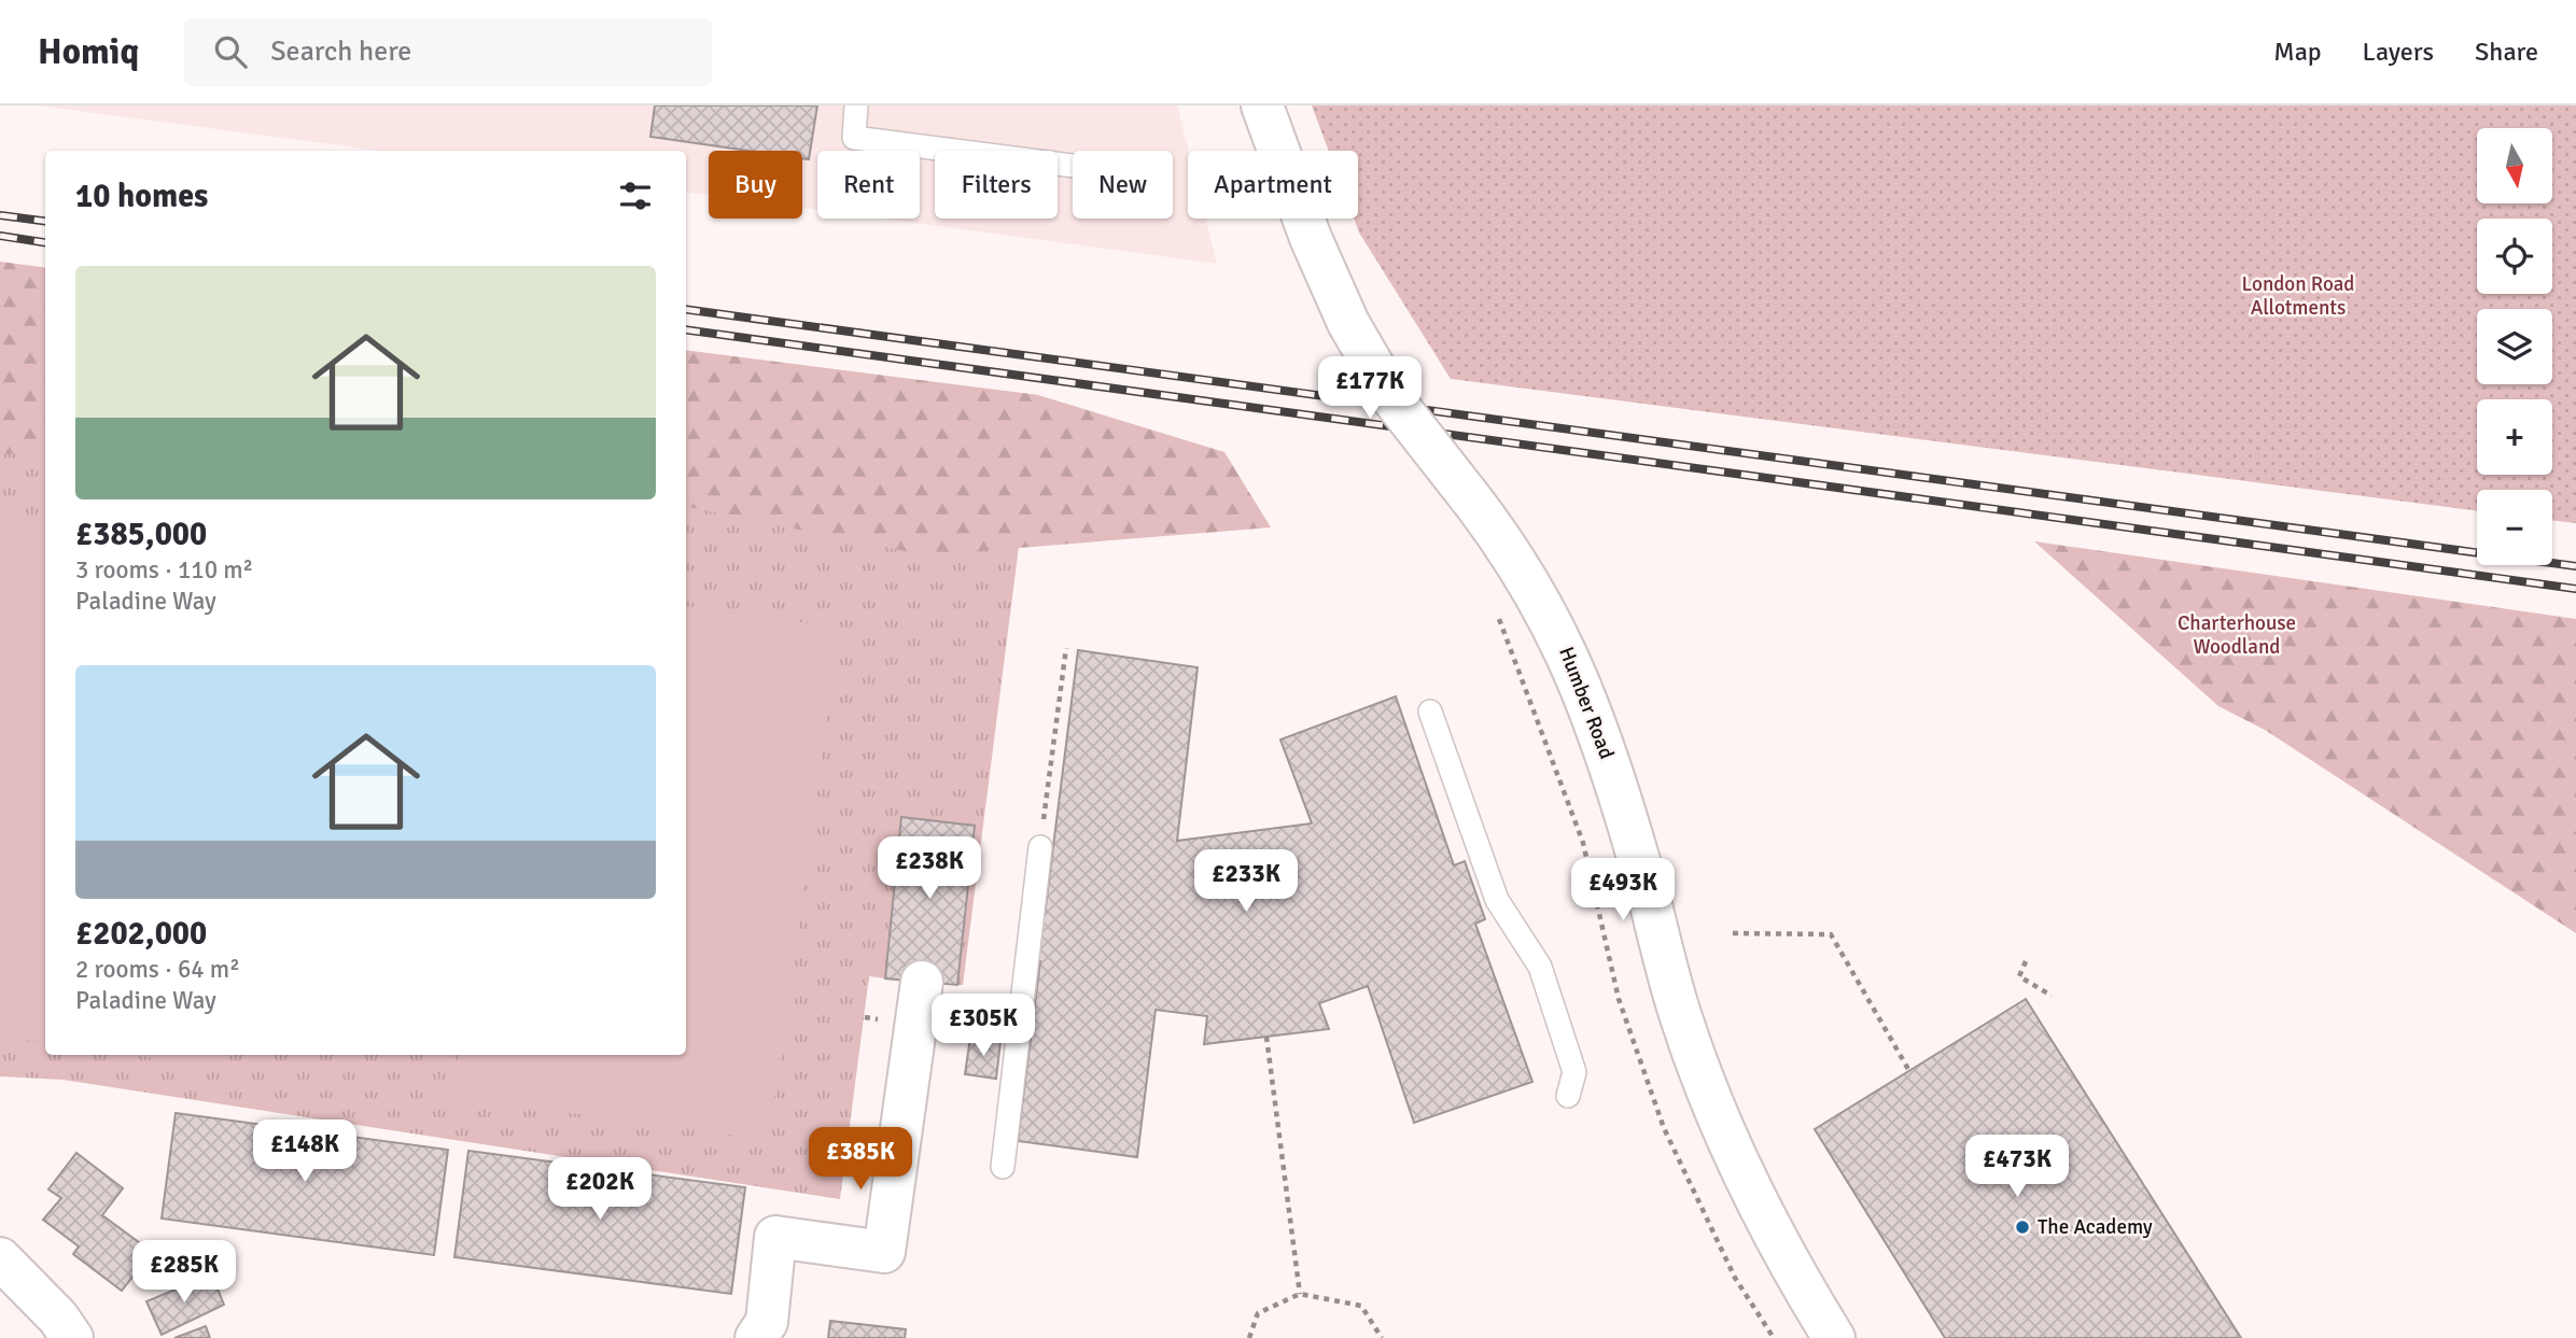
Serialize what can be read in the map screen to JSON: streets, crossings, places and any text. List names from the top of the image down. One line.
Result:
{"streets":{"main road":["Humber Road"]},"parks":["London Road Allotments","Charterhouse Woodland"],"places":["The Academy"],"north":"bottom","page":{"header":"Homiq","search":"Search here","nav":["Map","Layers","Share"],"map_buttons":["+","−"],"chip":["Buy","Rent","Filters","New","Apartment"],"heading":"10 homes","list":[{"name":"£385,000","note":"3 rooms · 110 m² · Paladine Way"},{"name":"£202,000","note":"2 rooms · 64 m² · Paladine Way"}],"price":["£177K","£238K","£233K","£493K","£305K","£148K","£385K","£473K","£202K","£285K"]}}
